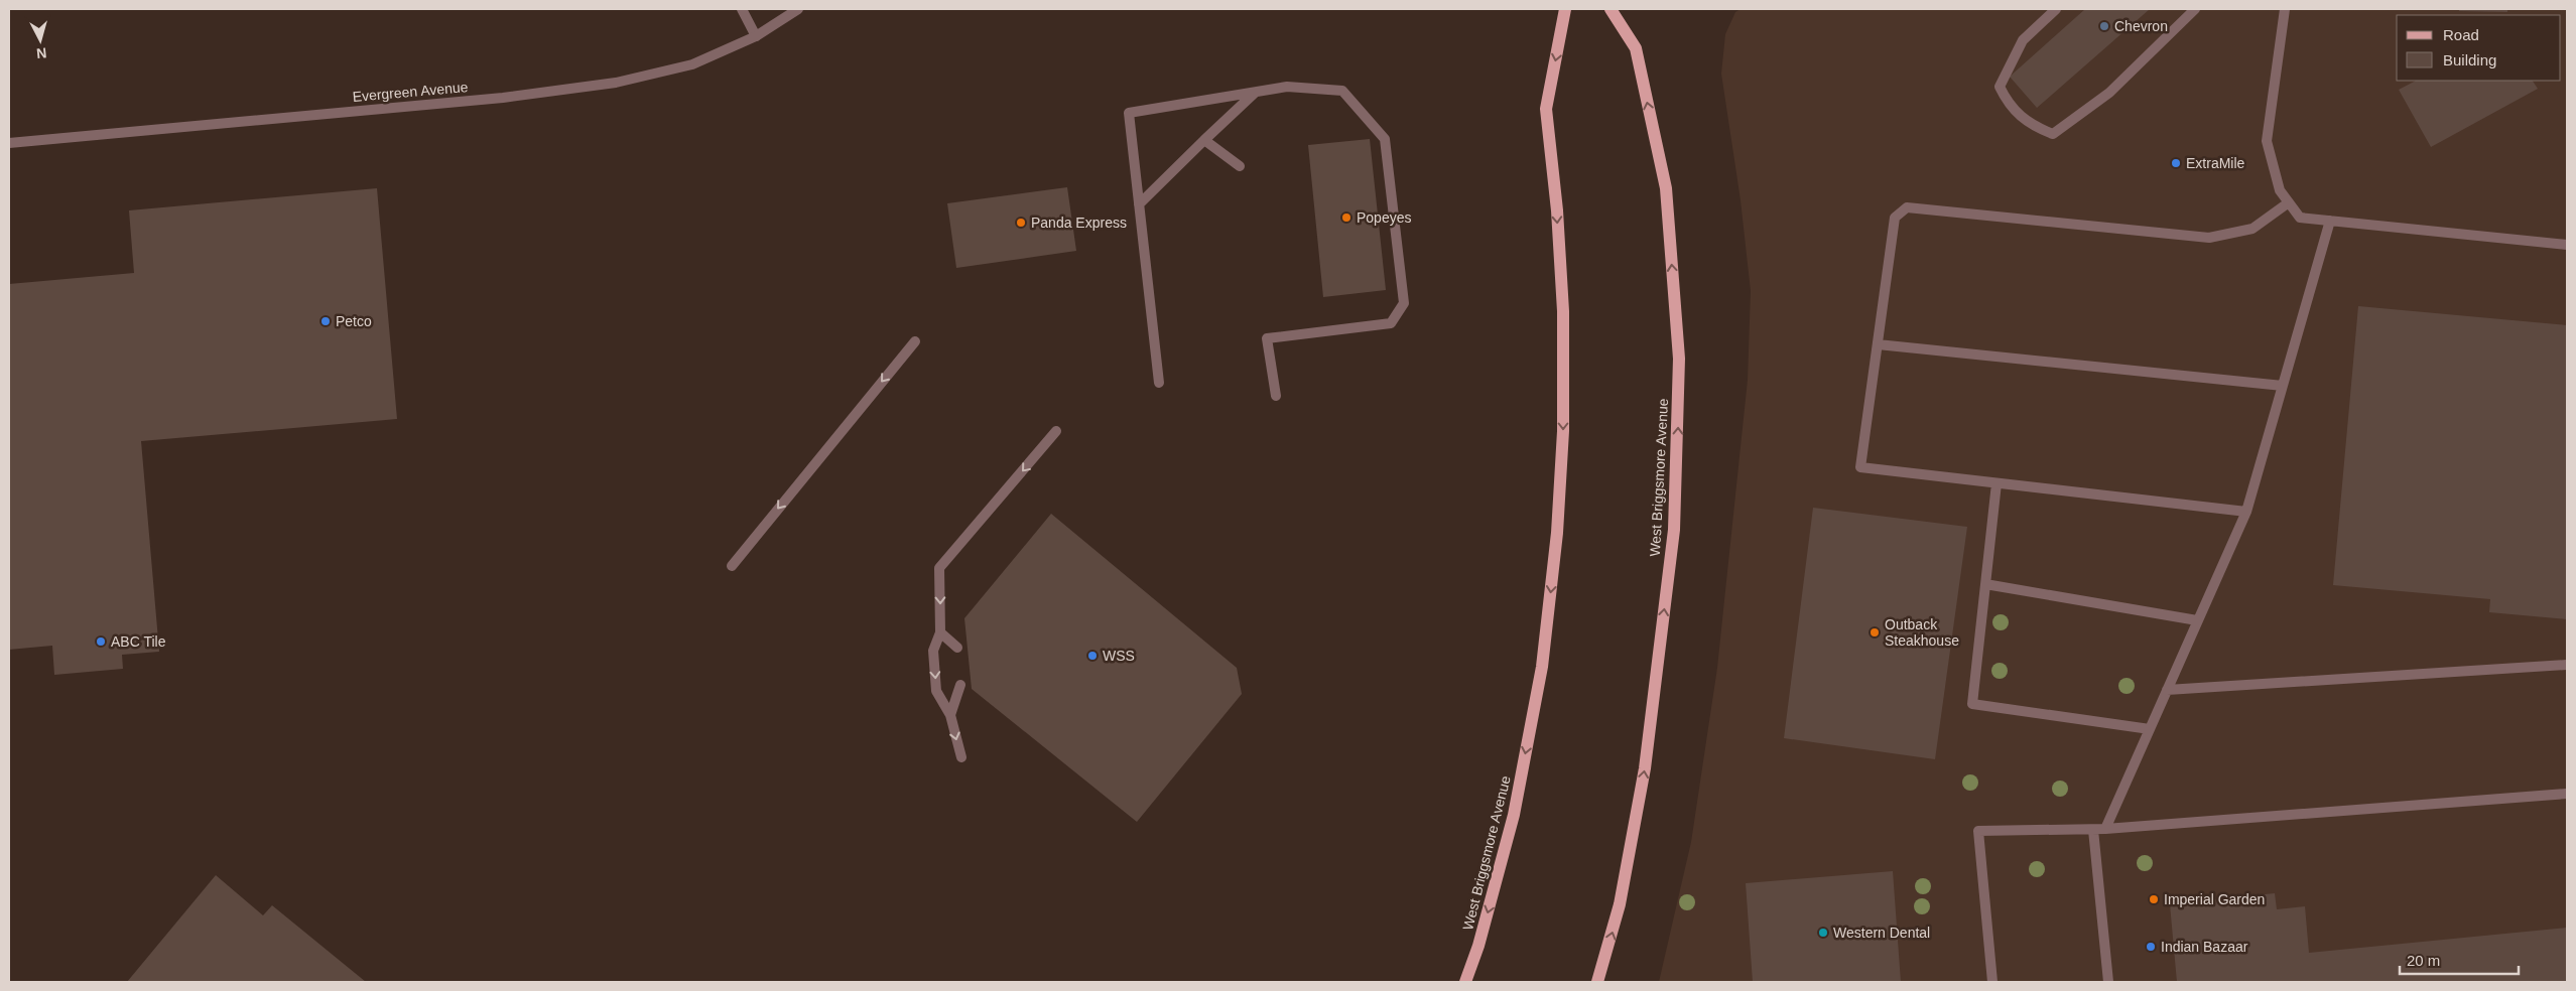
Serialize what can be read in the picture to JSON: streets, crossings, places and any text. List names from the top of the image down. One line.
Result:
{"streets":{"main road":["West Briggsmore Avenue"],"street":["Evergreen Avenue"]},"places":["Chevron","ExtraMile","Popeyes","Panda Express","Petco","Outback Steakhouse","ABC Tile","WSS","Imperial Garden","Western Dental","Indian Bazaar"],"legend":["Road","Building"],"scale_bar":"20 m","north":"bottom"}
